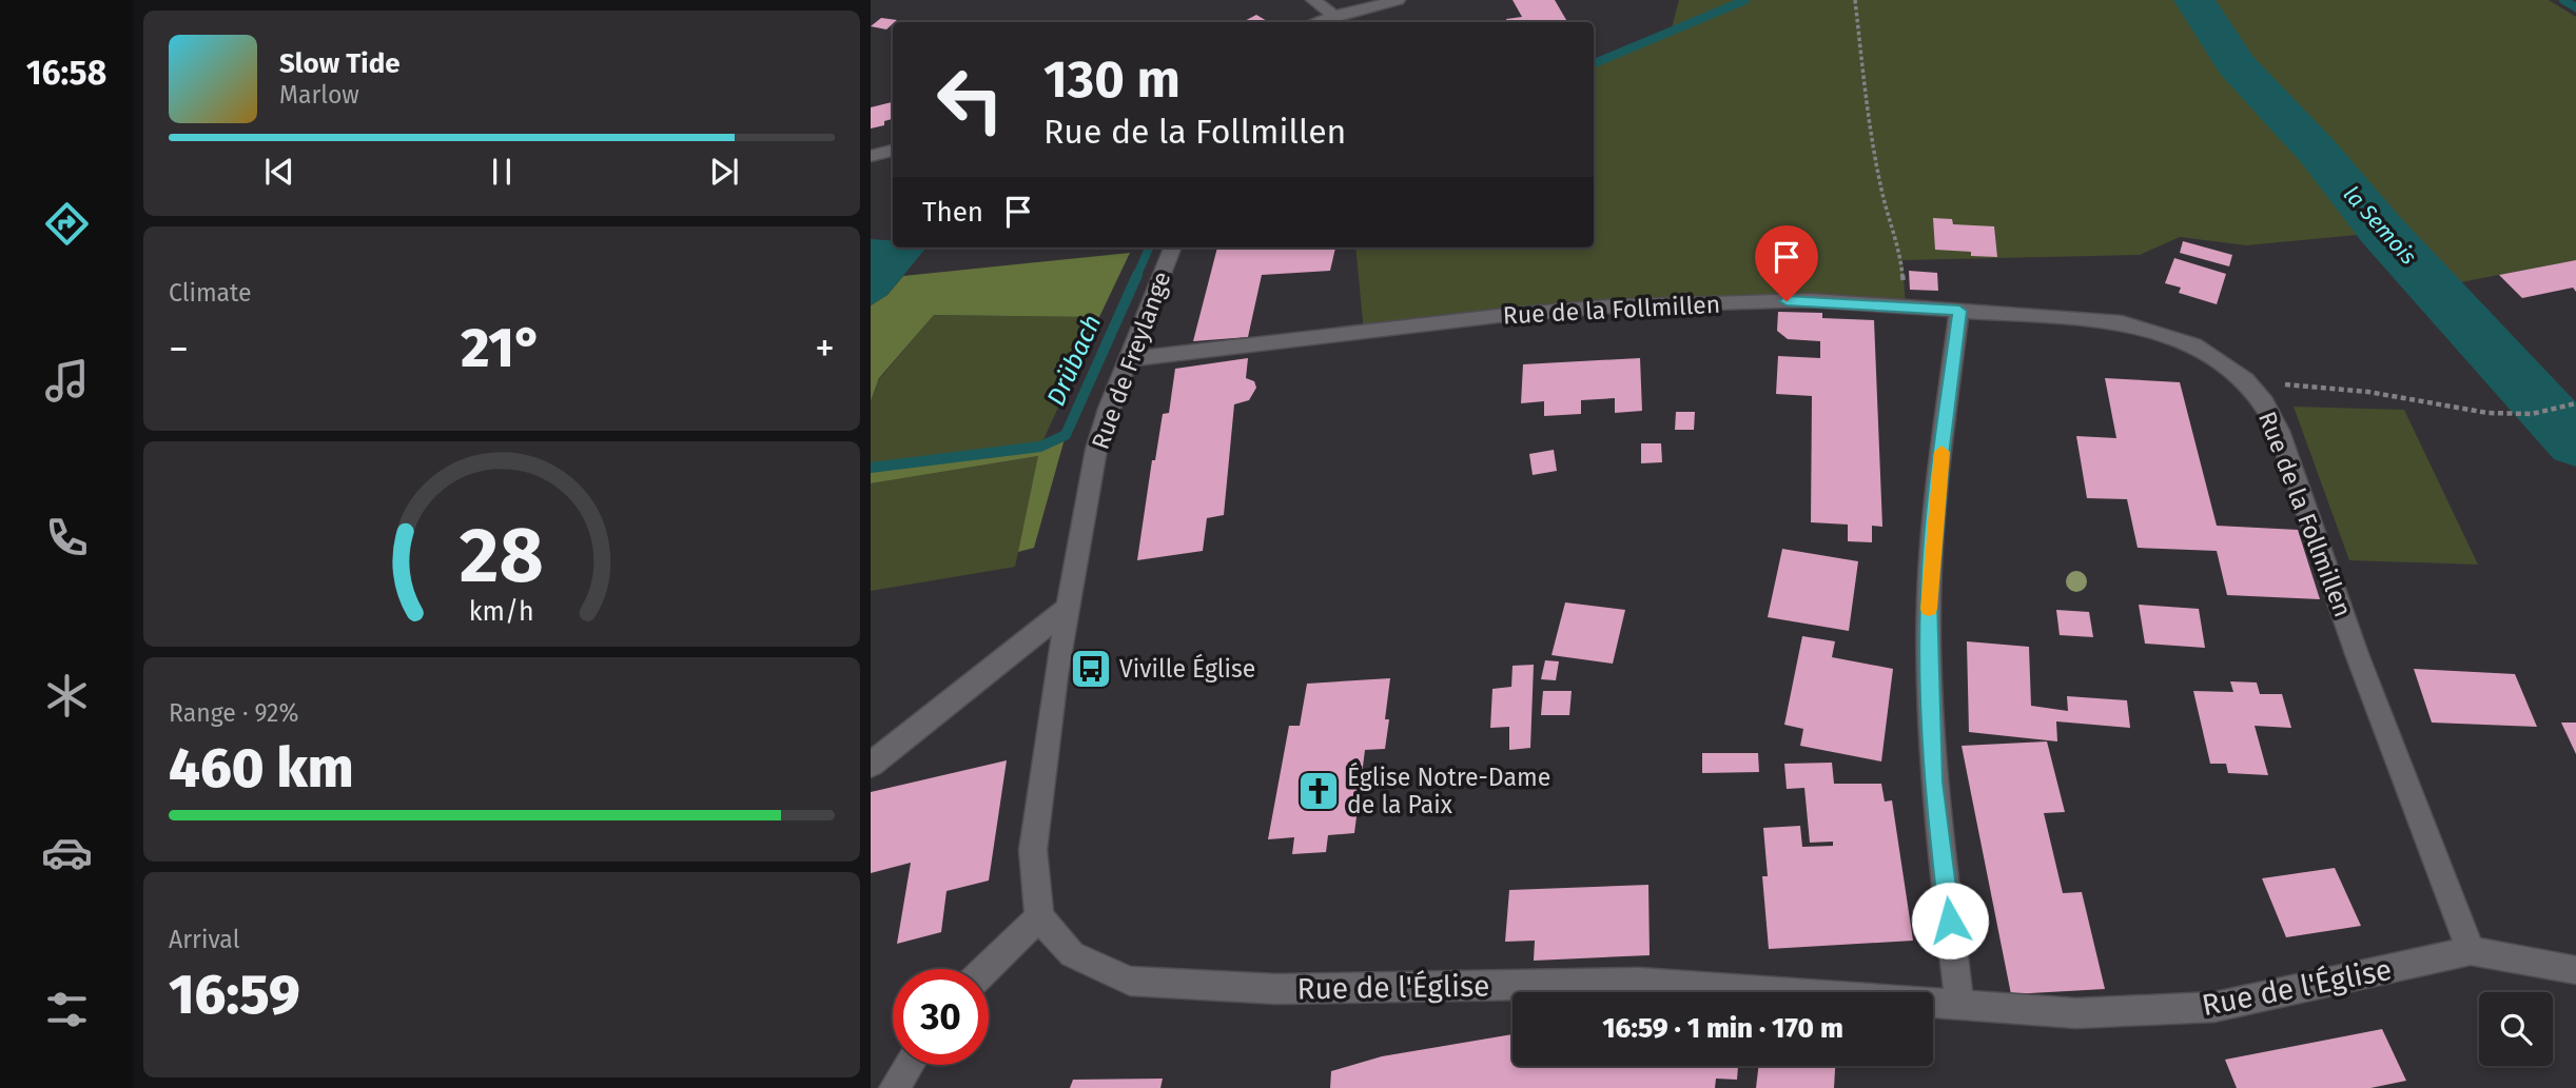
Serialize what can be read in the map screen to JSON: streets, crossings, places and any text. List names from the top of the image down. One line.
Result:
{"streets":{"street":["Rue de la Follmillen","Rue de Freylange","Rue de l'Église"]},"crossings":[["Rue de la Follmillen","Rue de Freylange"],["Rue de la Follmillen","Rue de l'Église"],["Rue de Freylange","Rue de l'Église"]],"water":["la Semois","Drübach"],"places":{"bus stop":["Viville Église"],"church":["Église Notre-Dame de la Paix"]},"page":{"tabs":"16:58","turn":["130 m","Rue de la Follmillen"],"song":["Slow Tide","Marlow"],"then":"Then","tile":["Climate",["Range · 92%","460 km"],["Arrival","16:59"]],"heat":["−","21°","+"],"limit":"30","trip":"16:59 · 1 min · 170 m","gauge":["28","km/h"]}}
